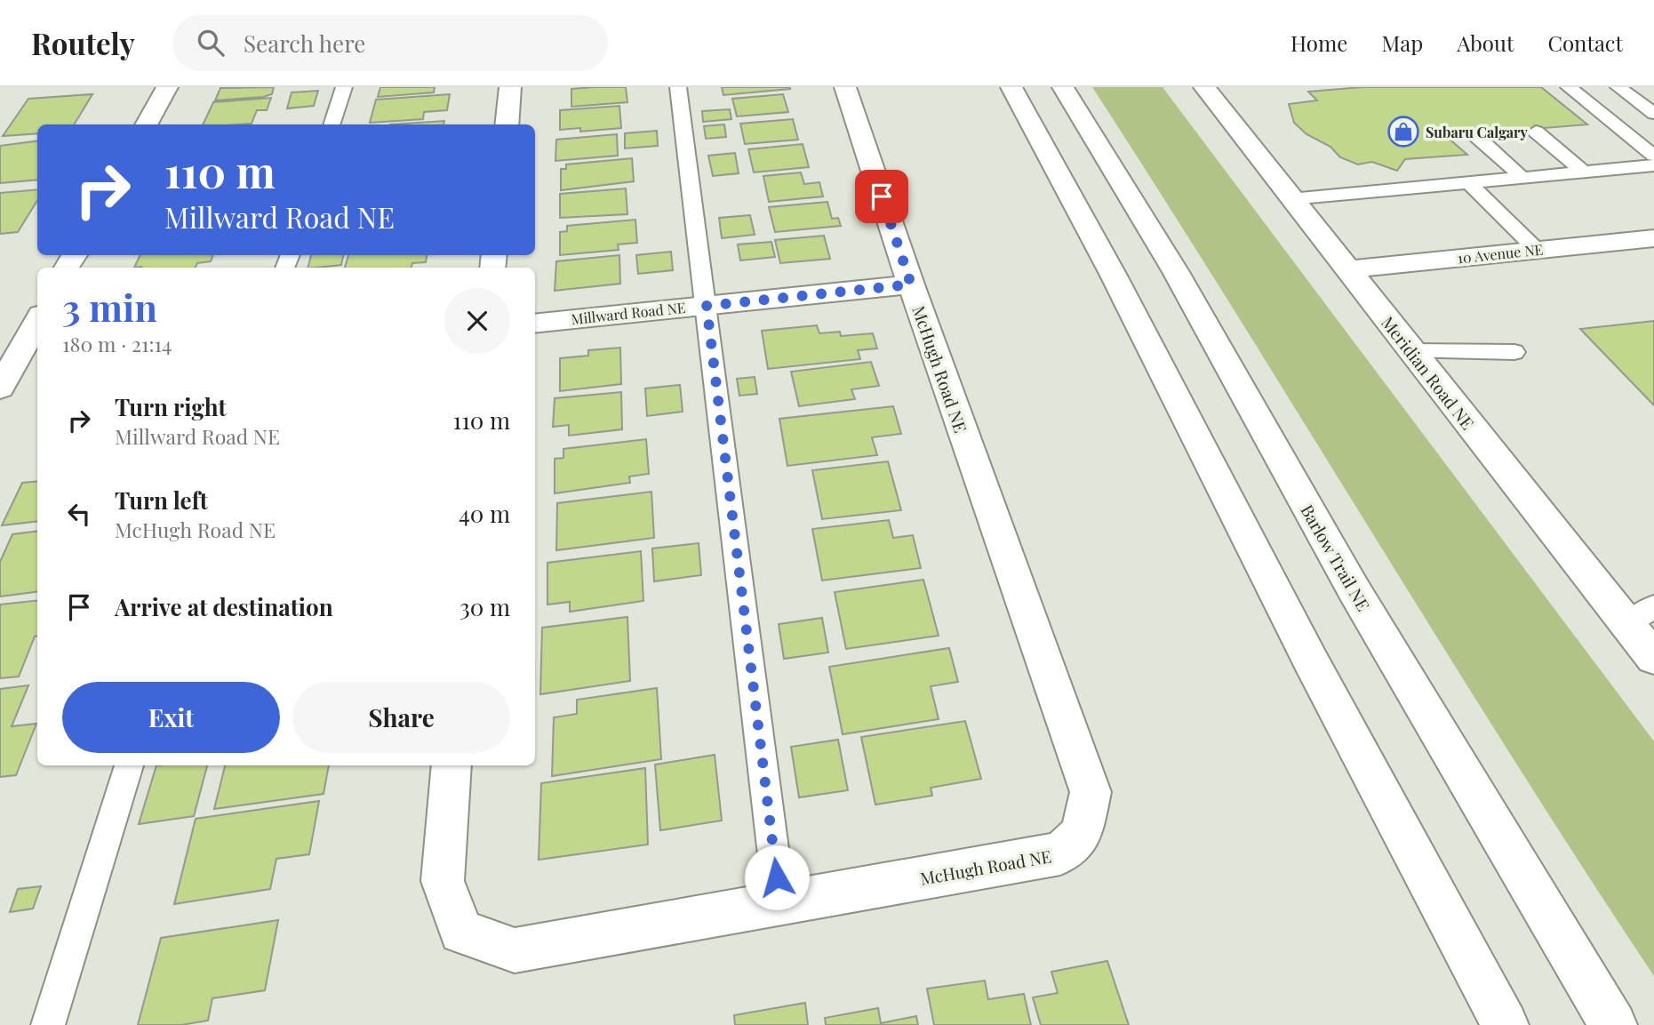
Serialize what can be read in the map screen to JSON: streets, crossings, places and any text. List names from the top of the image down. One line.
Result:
{"streets":{"street":["10 Avenue NE","Millward Road NE","McHugh Road NE","Meridian Road NE","Barlow Trail NE"]},"crossings":[["10 Avenue NE","Meridian Road NE"],["Millward Road NE","McHugh Road NE"]],"places":{"shop":["Subaru Calgary"]},"page":{"header":"Routely","search":"Search here","nav":["Home","Map","About","Contact"],"turn":["110 m","Millward Road NE"],"heading":["3 min","180 m · 21:14"],"list":[{"name":"Turn right","note":"Millward Road NE","value":"110 m"},{"name":"Turn left","note":"McHugh Road NE","value":"40 m"},{"name":"Arrive at destination","value":"30 m"}],"buttons":["Exit","Share"]}}
